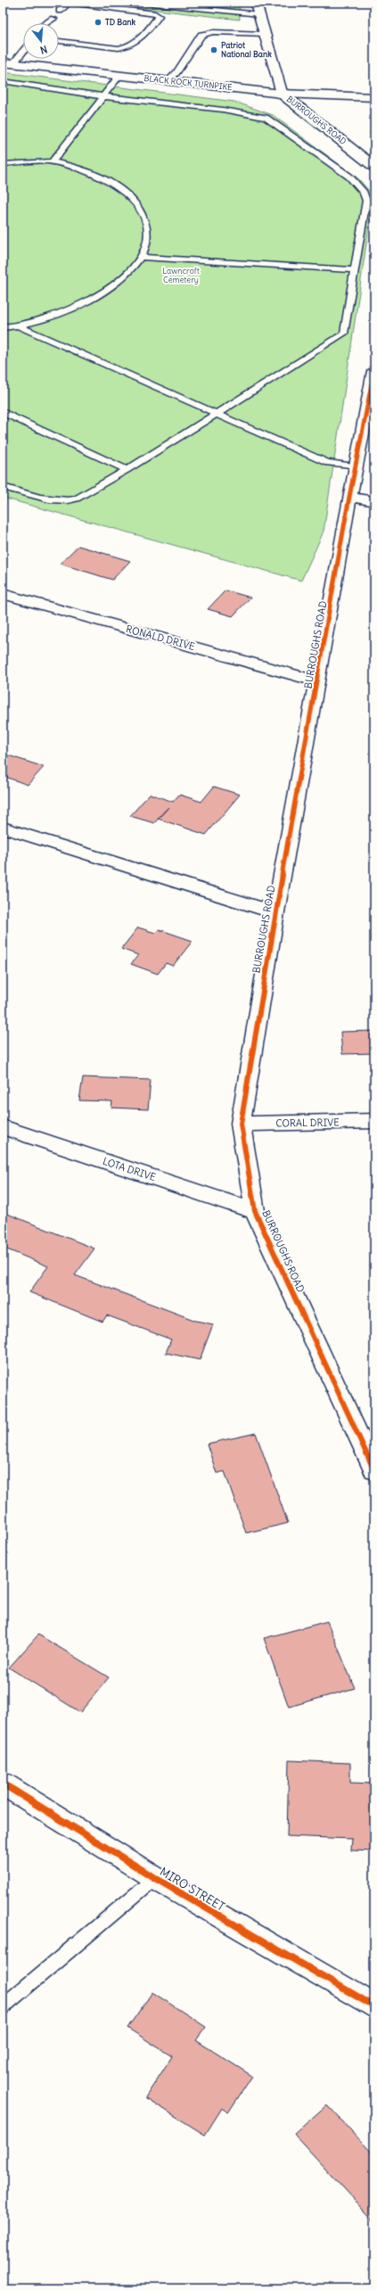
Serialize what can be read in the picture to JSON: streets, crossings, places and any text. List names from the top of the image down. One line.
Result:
{"streets":{"street":["BLACK ROCK TURNPIKE","BURROUGHS ROAD","RONALD DRIVE","CORAL DRIVE","LOTA DRIVE","MIRO STREET"]},"crossings":[["BLACK ROCK TURNPIKE","BURROUGHS ROAD"],["BURROUGHS ROAD","RONALD DRIVE"],["BURROUGHS ROAD","CORAL DRIVE"],["BURROUGHS ROAD","LOTA DRIVE"]],"parks":["Lawncroft Cemetery"],"places":["TD Bank","Patriot National Bank"],"north":"bottom"}
